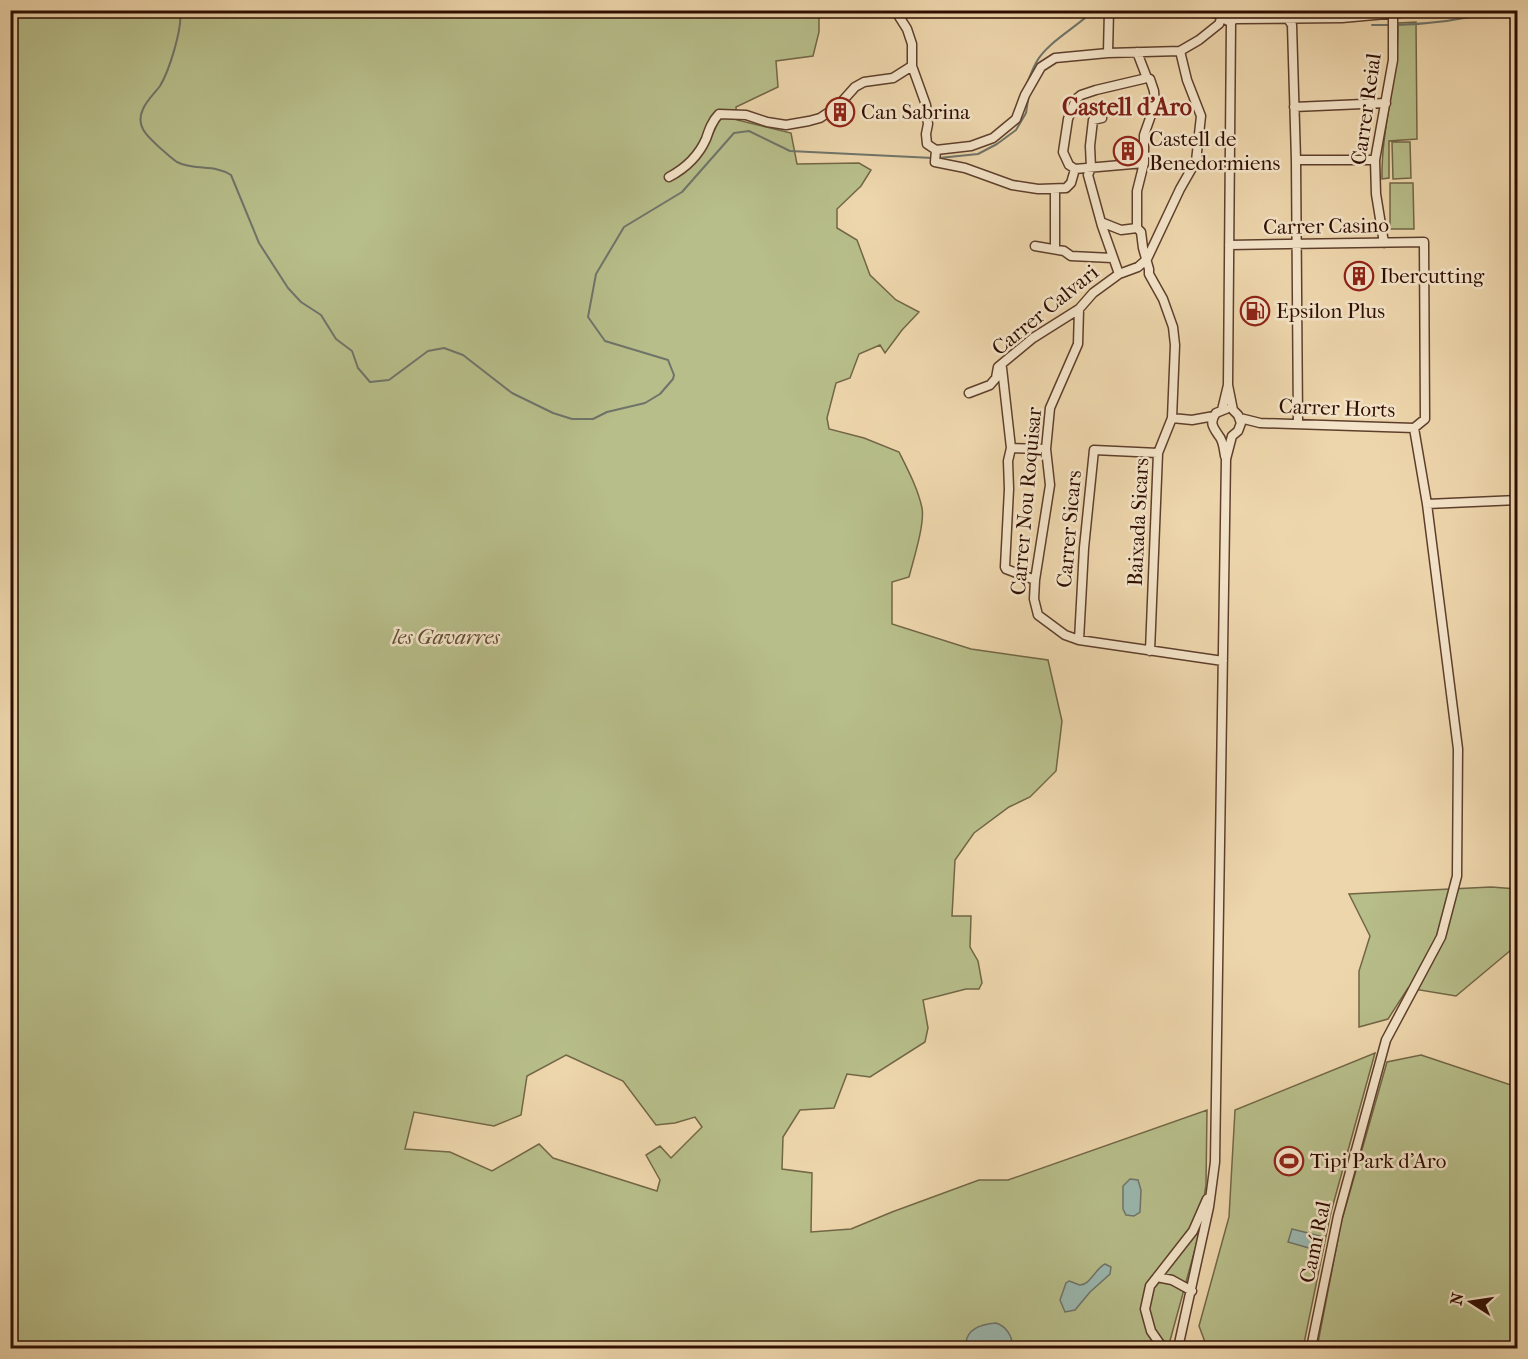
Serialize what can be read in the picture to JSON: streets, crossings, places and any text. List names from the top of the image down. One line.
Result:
{"streets":{"street":["Carrer Reial","Carrer Casino","Carrer Calvari","Carrer Horts","Carrer Nou Roquisar","Baixada Sicars","Carrer Sicars","Camí Ral"]},"crossings":[["Carrer Reial","Carrer Casino"],["Carrer Casino","Carrer Horts"],["Carrer Casino","Camí Ral"],["Carrer Calvari","Carrer Nou Roquisar"],["Carrer Horts","Camí Ral"],["Carrer Nou Roquisar","Baixada Sicars"],["Carrer Nou Roquisar","Carrer Sicars"],["Baixada Sicars","Carrer Sicars"]],"districts":["Castell d'Aro"],"parks":["les Gavarres"],"places":{"building":["Can Sabrina","Castell de Benedormiens","Ibercutting"],"fuel station":["Epsilon Plus"],"sports":["Tipi Park d'Aro"]},"north":"left"}
